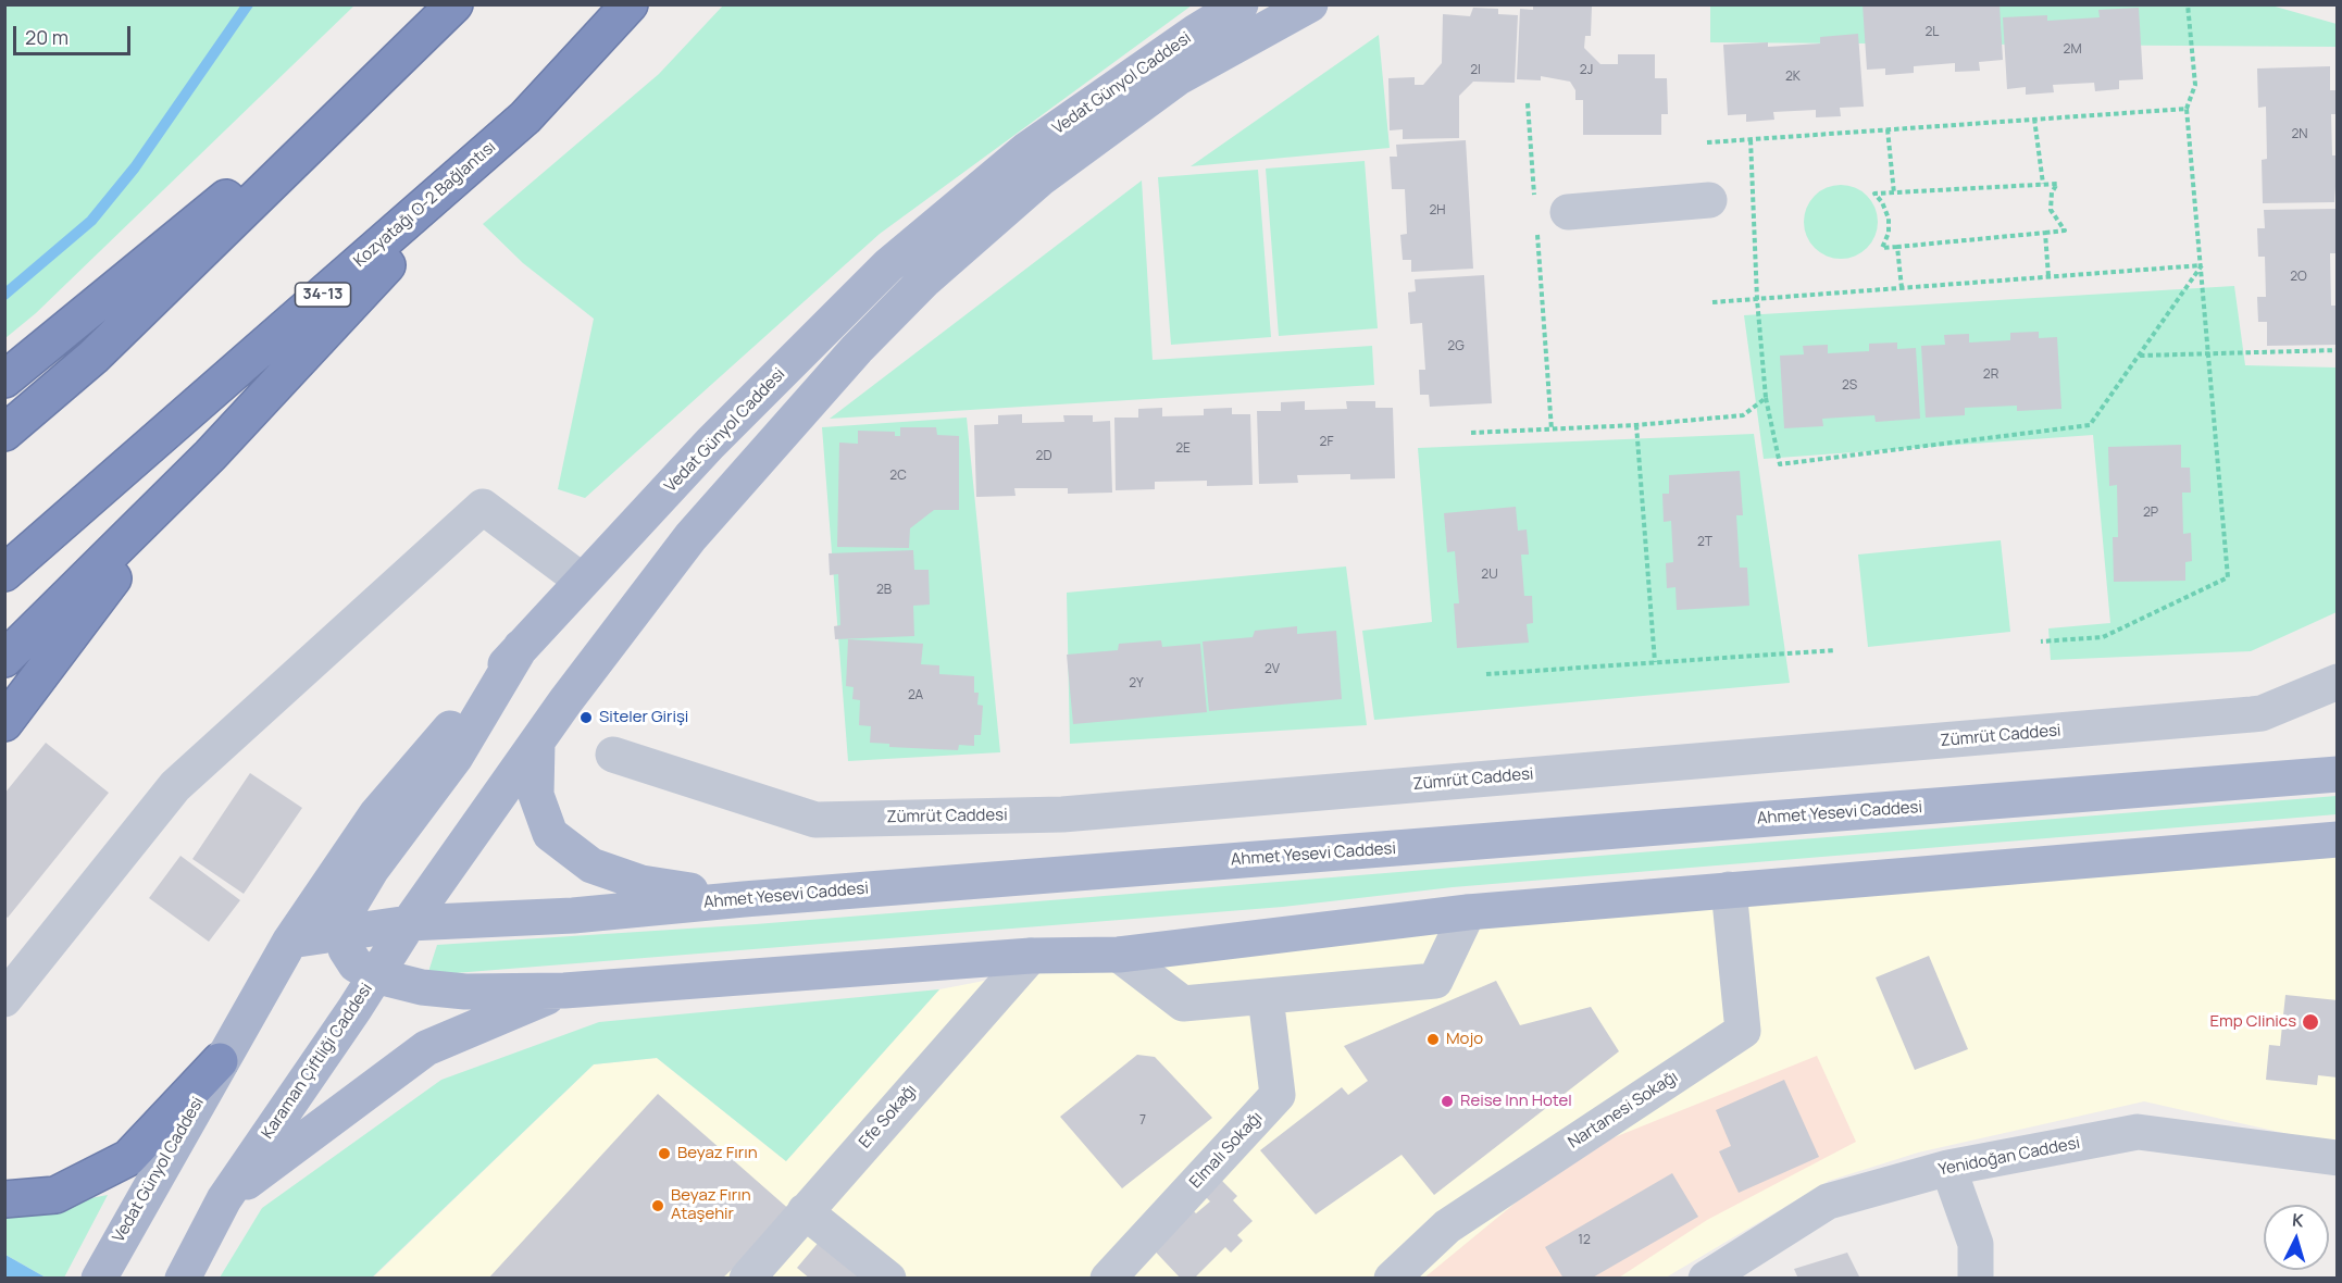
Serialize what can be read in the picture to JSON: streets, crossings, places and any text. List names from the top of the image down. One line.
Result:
{"streets":{"highway":["Kozyatağı O-2 Bağlantısı","34-13"],"main road":["Vedat Günyol Caddesi","Ahmet Yesevi Caddesi","Karaman Çiftliği Caddesi"],"street":["Zümrüt Caddesi","Nartanesi Sokağı","Efe Sokağı","Elmalı Sokağı","Yenidoğan Caddesi"]},"crossings":[["Vedat Günyol Caddesi","Ahmet Yesevi Caddesi"],["Vedat Günyol Caddesi","Karaman Çiftliği Caddesi"],["Ahmet Yesevi Caddesi","Karaman Çiftliği Caddesi"]],"places":["Siteler Girişi","Emp Clinics","Mojo","Reise Inn Hotel","Beyaz Fırın","Beyaz Fırın Ataşehir"],"house_numbers":["2L","2M","2I","2J","2K","2N","2H","2O","2G","2R","2S","2F","2E","2D","2C","2P","2T","2U","2B","2V","2Y","2A","7","12"],"scale_bar":"20 m","north":"top"}
